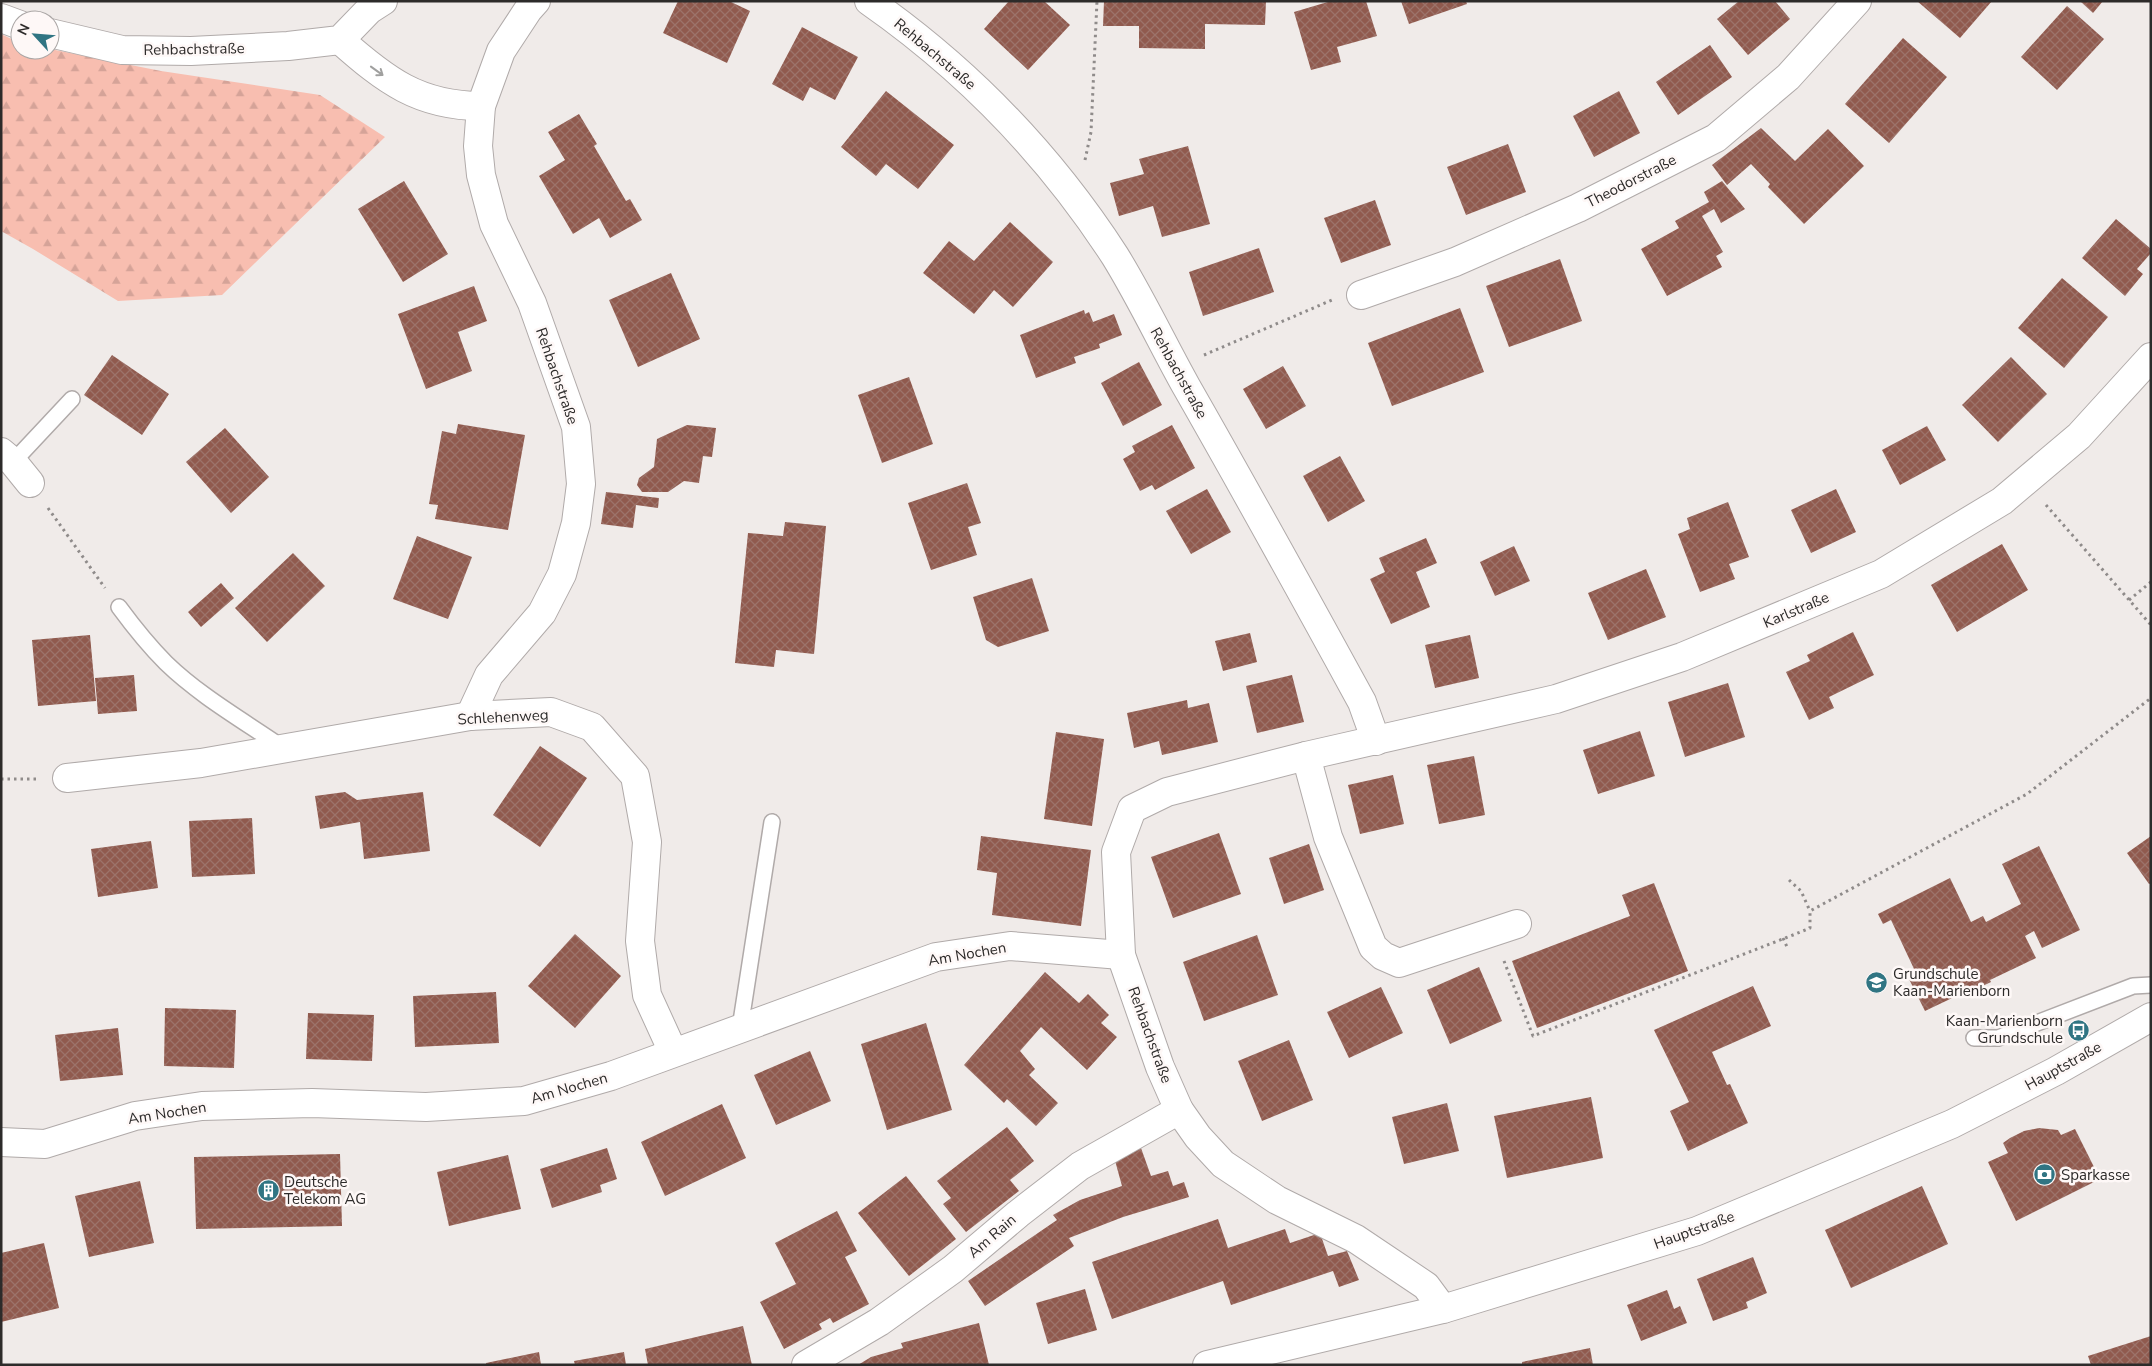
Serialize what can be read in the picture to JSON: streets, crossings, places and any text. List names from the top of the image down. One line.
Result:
{"streets":{"street":["Rehbachstraße","Theodorstraße","Karlstraße","Schlehenweg","Am Nochen","Hauptstraße","Am Rain"]},"crossings":[["Rehbachstraße","Karlstraße"],["Rehbachstraße","Schlehenweg"],["Rehbachstraße","Am Nochen"],["Rehbachstraße","Hauptstraße"],["Rehbachstraße","Am Rain"],["Schlehenweg","Am Nochen"]],"places":{"school or university":["Grundschule Kaan-Marienborn"],"bus stop":["Kaan-Marienborn Grundschule"],"bank":["Sparkasse"],"building":["Deutsche Telekom AG"]},"north":"top left"}
